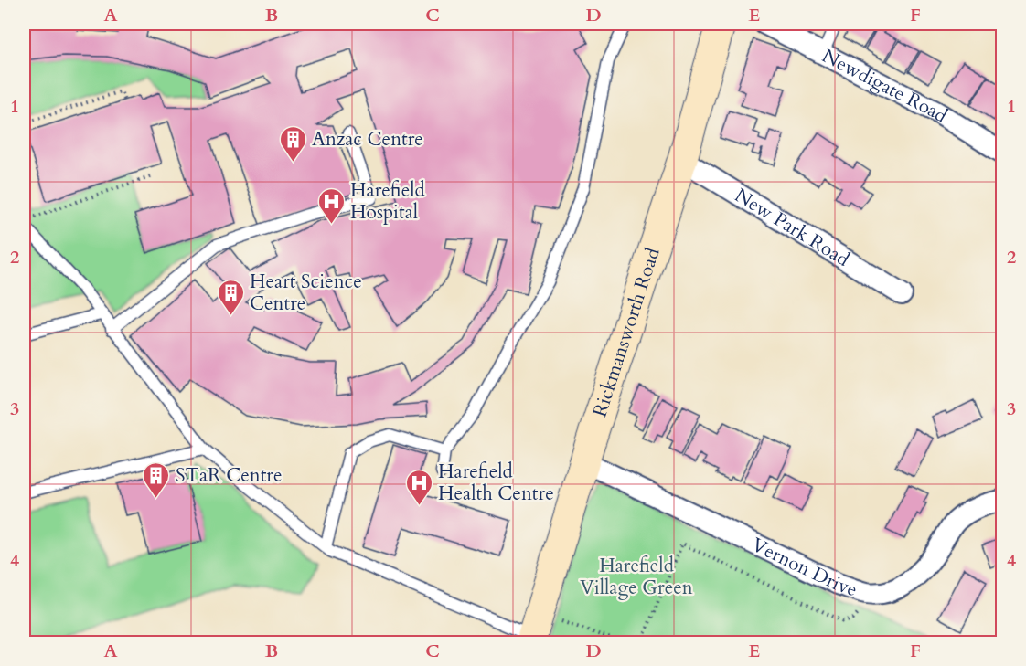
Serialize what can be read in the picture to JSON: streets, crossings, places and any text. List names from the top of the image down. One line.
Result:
{"streets":{"street":["Newdigate Road","New Park Road","Rickmansworth Road","Vernon Drive"]},"crossings":[["New Park Road","Rickmansworth Road"],["Rickmansworth Road","Vernon Drive"]],"parks":["Harefield Village Green"],"places":{"building":["Anzac Centre","Heart Science Centre","STaR Centre"],"hospital":["Harefield Hospital","Harefield Health Centre"]},"grid":{"columns":["A","B","C","D","E","F"],"rows":["1","2","3","4"]}}
